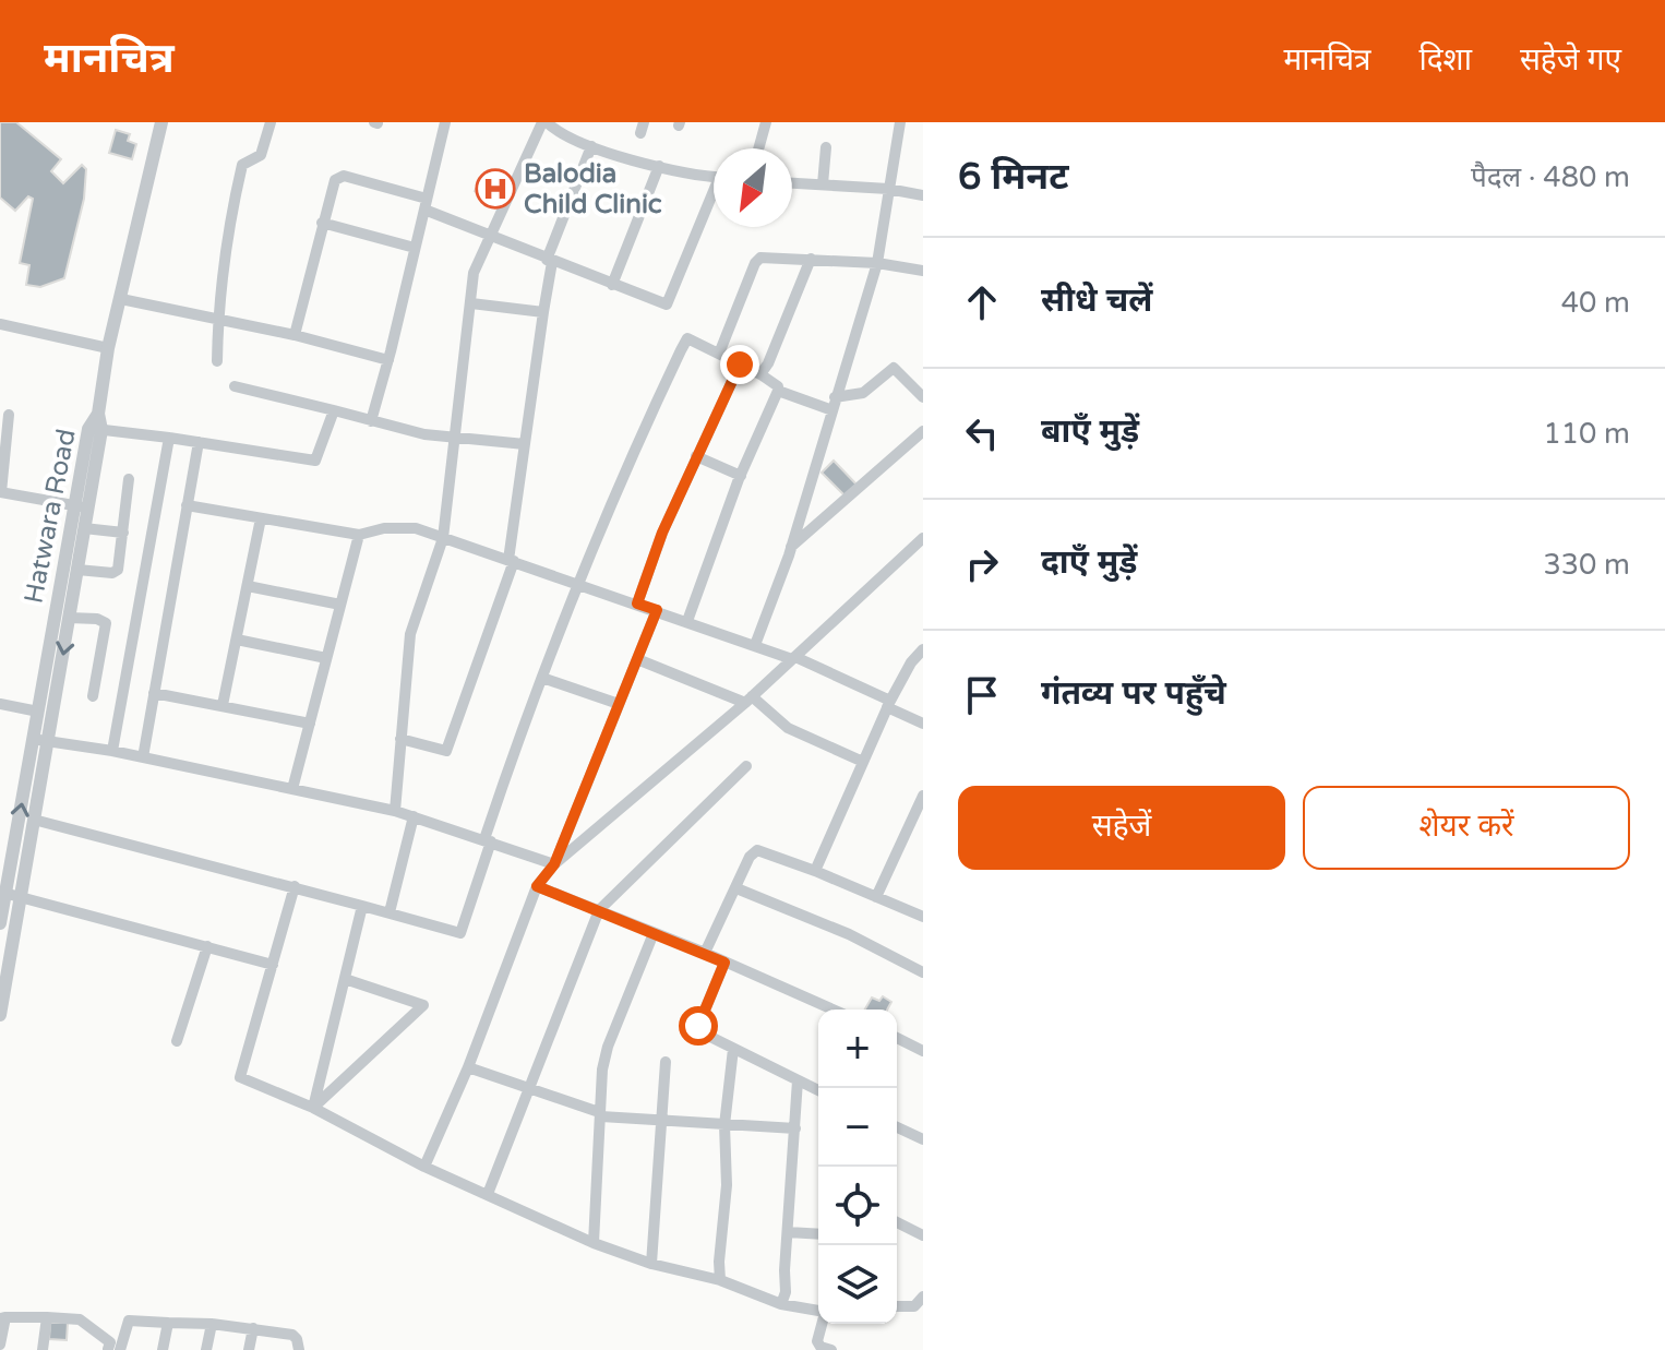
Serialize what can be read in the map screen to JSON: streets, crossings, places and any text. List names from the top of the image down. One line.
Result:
{"streets":{"street":["Hatwara Road"]},"places":{"hospital":["Balodia Child Clinic"]},"north":"bottom left","page":{"header":"मानचित्र","nav":["मानचित्र","दिशा","सहेजे गए"],"heading":["6 मिनट","पैदल · 480 m"],"list":[["सीधे चलें","40 m"],["बाएँ मुड़ें","110 m"],["दाएँ मुड़ें","330 m"],"गंतव्य पर पहुँचे"],"buttons":["सहेजें","शेयर करें"],"map_buttons":["+","−"]}}
